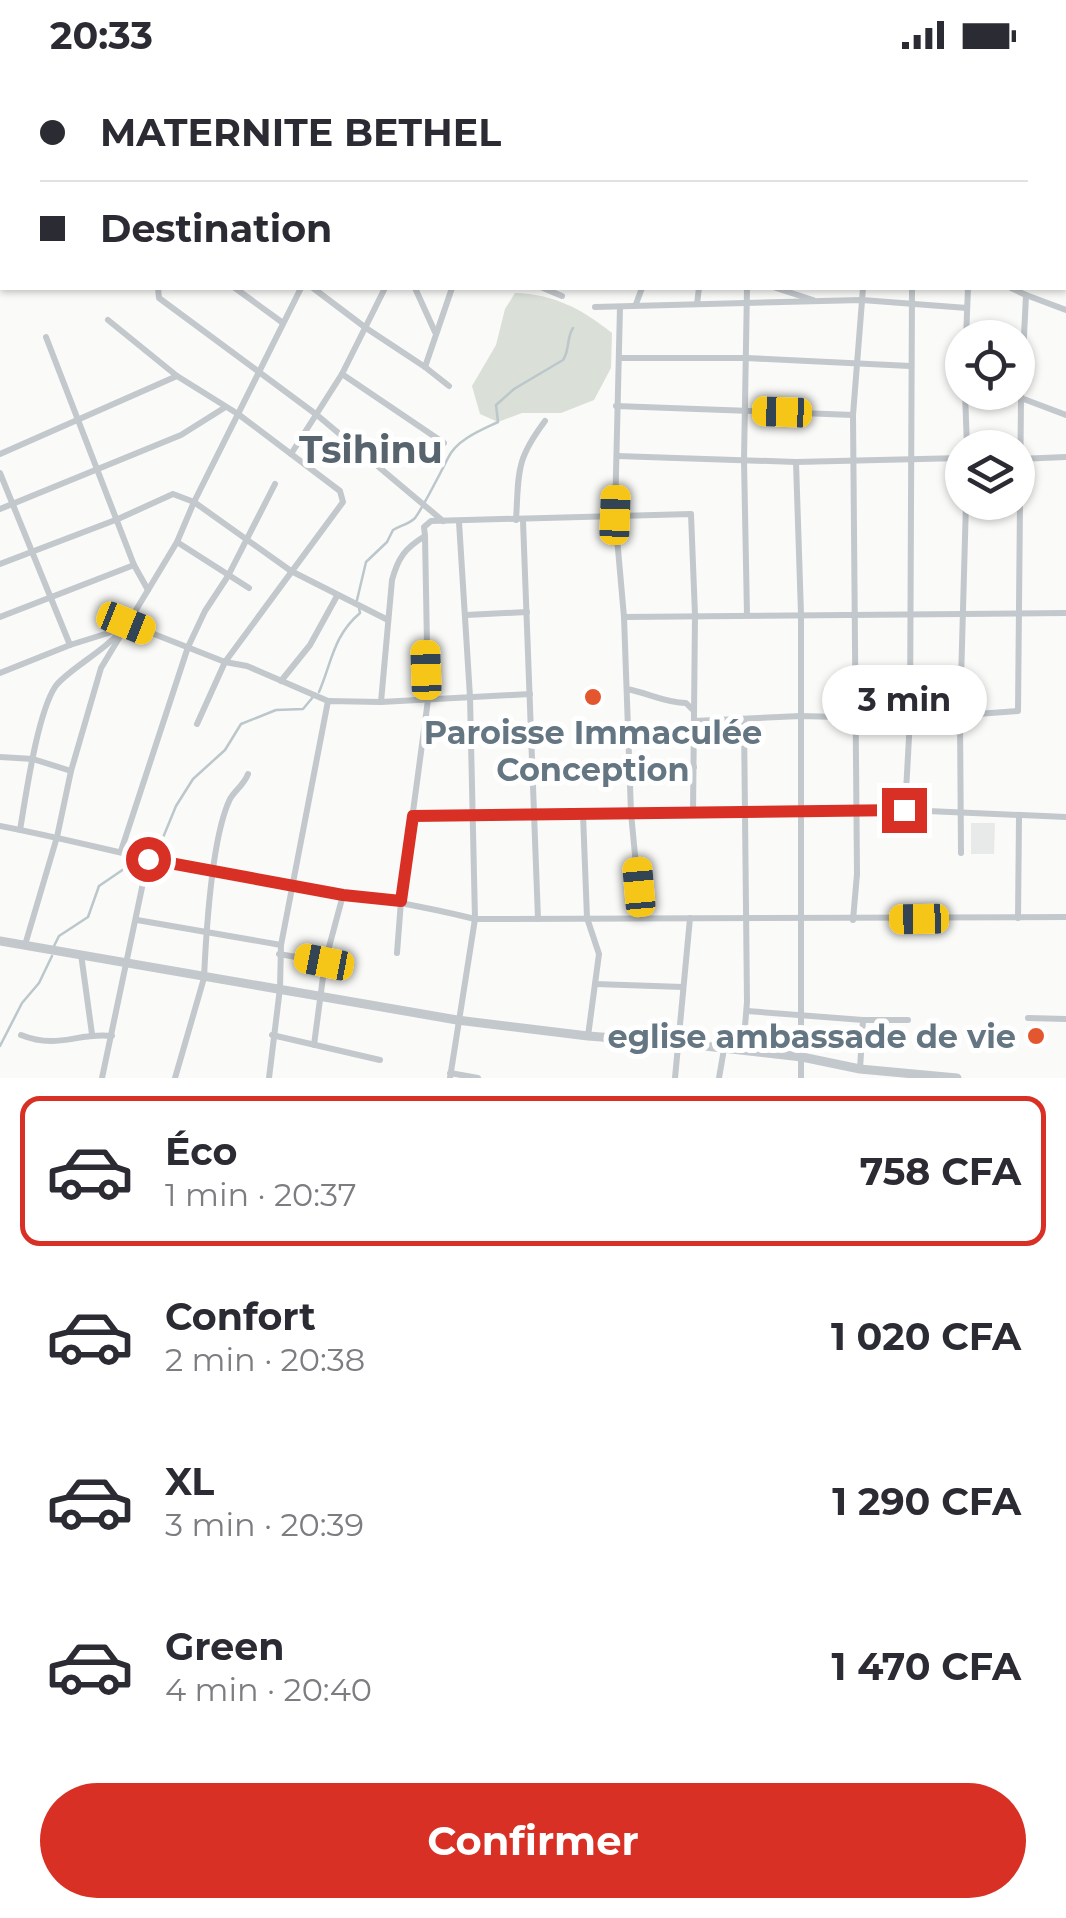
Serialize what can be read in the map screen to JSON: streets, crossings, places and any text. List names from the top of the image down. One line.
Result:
{"districts":["Tsihinu"],"places":["Paroisse Immaculée Conception","eglise ambassade de vie"],"page":{"status":"20:33","banner":["MATERNITE BETHEL","Destination"],"bubble":"3 min","list":[{"name":"Éco","note":"1 min · 20:37","value":"758 CFA"},{"name":"Confort","note":"2 min · 20:38","value":"1 020 CFA"},{"name":"XL","note":"3 min · 20:39","value":"1 290 CFA"},{"name":"Green","note":"4 min · 20:40","value":"1 470 CFA"}],"buttons":"Confirmer"}}
